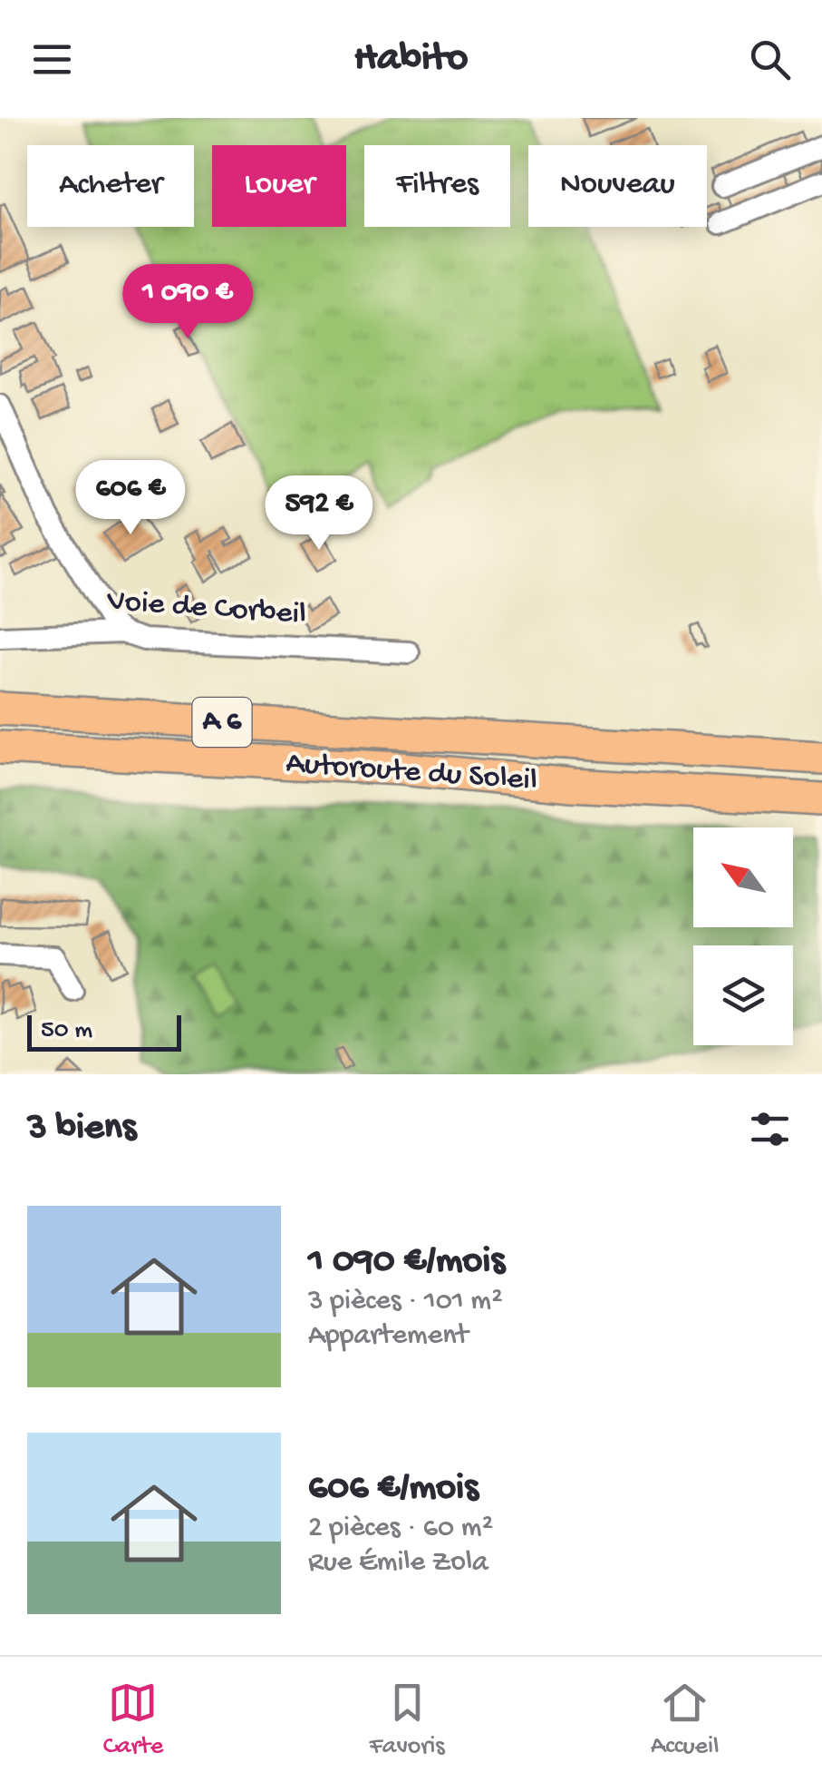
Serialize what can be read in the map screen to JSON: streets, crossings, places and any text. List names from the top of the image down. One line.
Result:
{"streets":{"highway":["A 6","Autoroute du Soleil"],"street":["Voie de Corbeil"]},"scale_bar":"50 m","north":"top left","page":{"header":"Habito","chip":["Acheter","Louer","Filtres","Nouveau"],"price":["1 090 €","606 €","592 €"],"scale":"50 m","heading":"3 biens","list":[{"name":"1 090 €/mois","note":"3 pièces · 101 m² · Appartement"},{"name":"606 €/mois","note":"2 pièces · 60 m² · Rue Émile Zola"}],"tabs":["Carte","Favoris","Accueil"]}}
